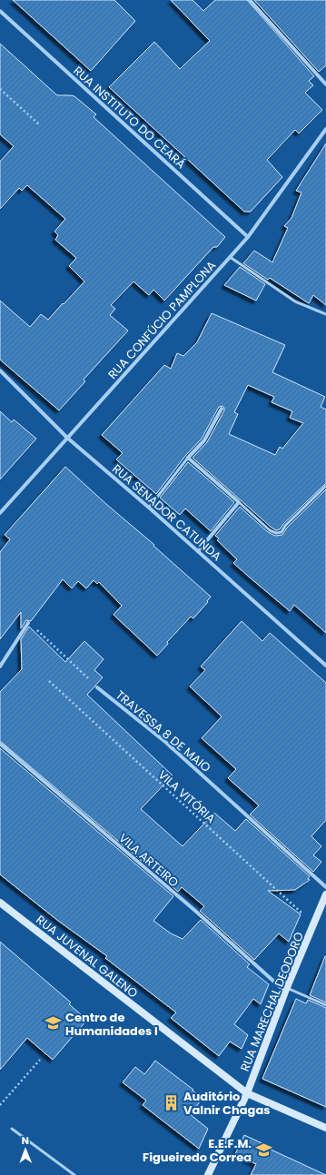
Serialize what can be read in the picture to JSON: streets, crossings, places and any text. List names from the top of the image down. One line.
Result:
{"streets":{"street":["RUA INSTITUTO DO CEARÁ","RUA CONFÚCIO PAMPLONA","RUA SENADOR CATUNDA","TRAVESSA 8 DE MAIO","VILA ARTEIRO","RUA JUVENAL GALENO","RUA MARECHAL DEODORO"],"path":["VILA VITÓRIA"]},"crossings":[["RUA INSTITUTO DO CEARÁ","RUA CONFÚCIO PAMPLONA"],["RUA CONFÚCIO PAMPLONA","RUA SENADOR CATUNDA"],["VILA VITÓRIA","RUA MARECHAL DEODORO"],["VILA ARTEIRO","RUA MARECHAL DEODORO"],["RUA JUVENAL GALENO","RUA MARECHAL DEODORO"]],"places":{"school or university":["Centro de Humanidades I","E.E.F.M. Figueiredo Correa"],"building":["Auditório Valnir Chagas"]},"north":"top"}
